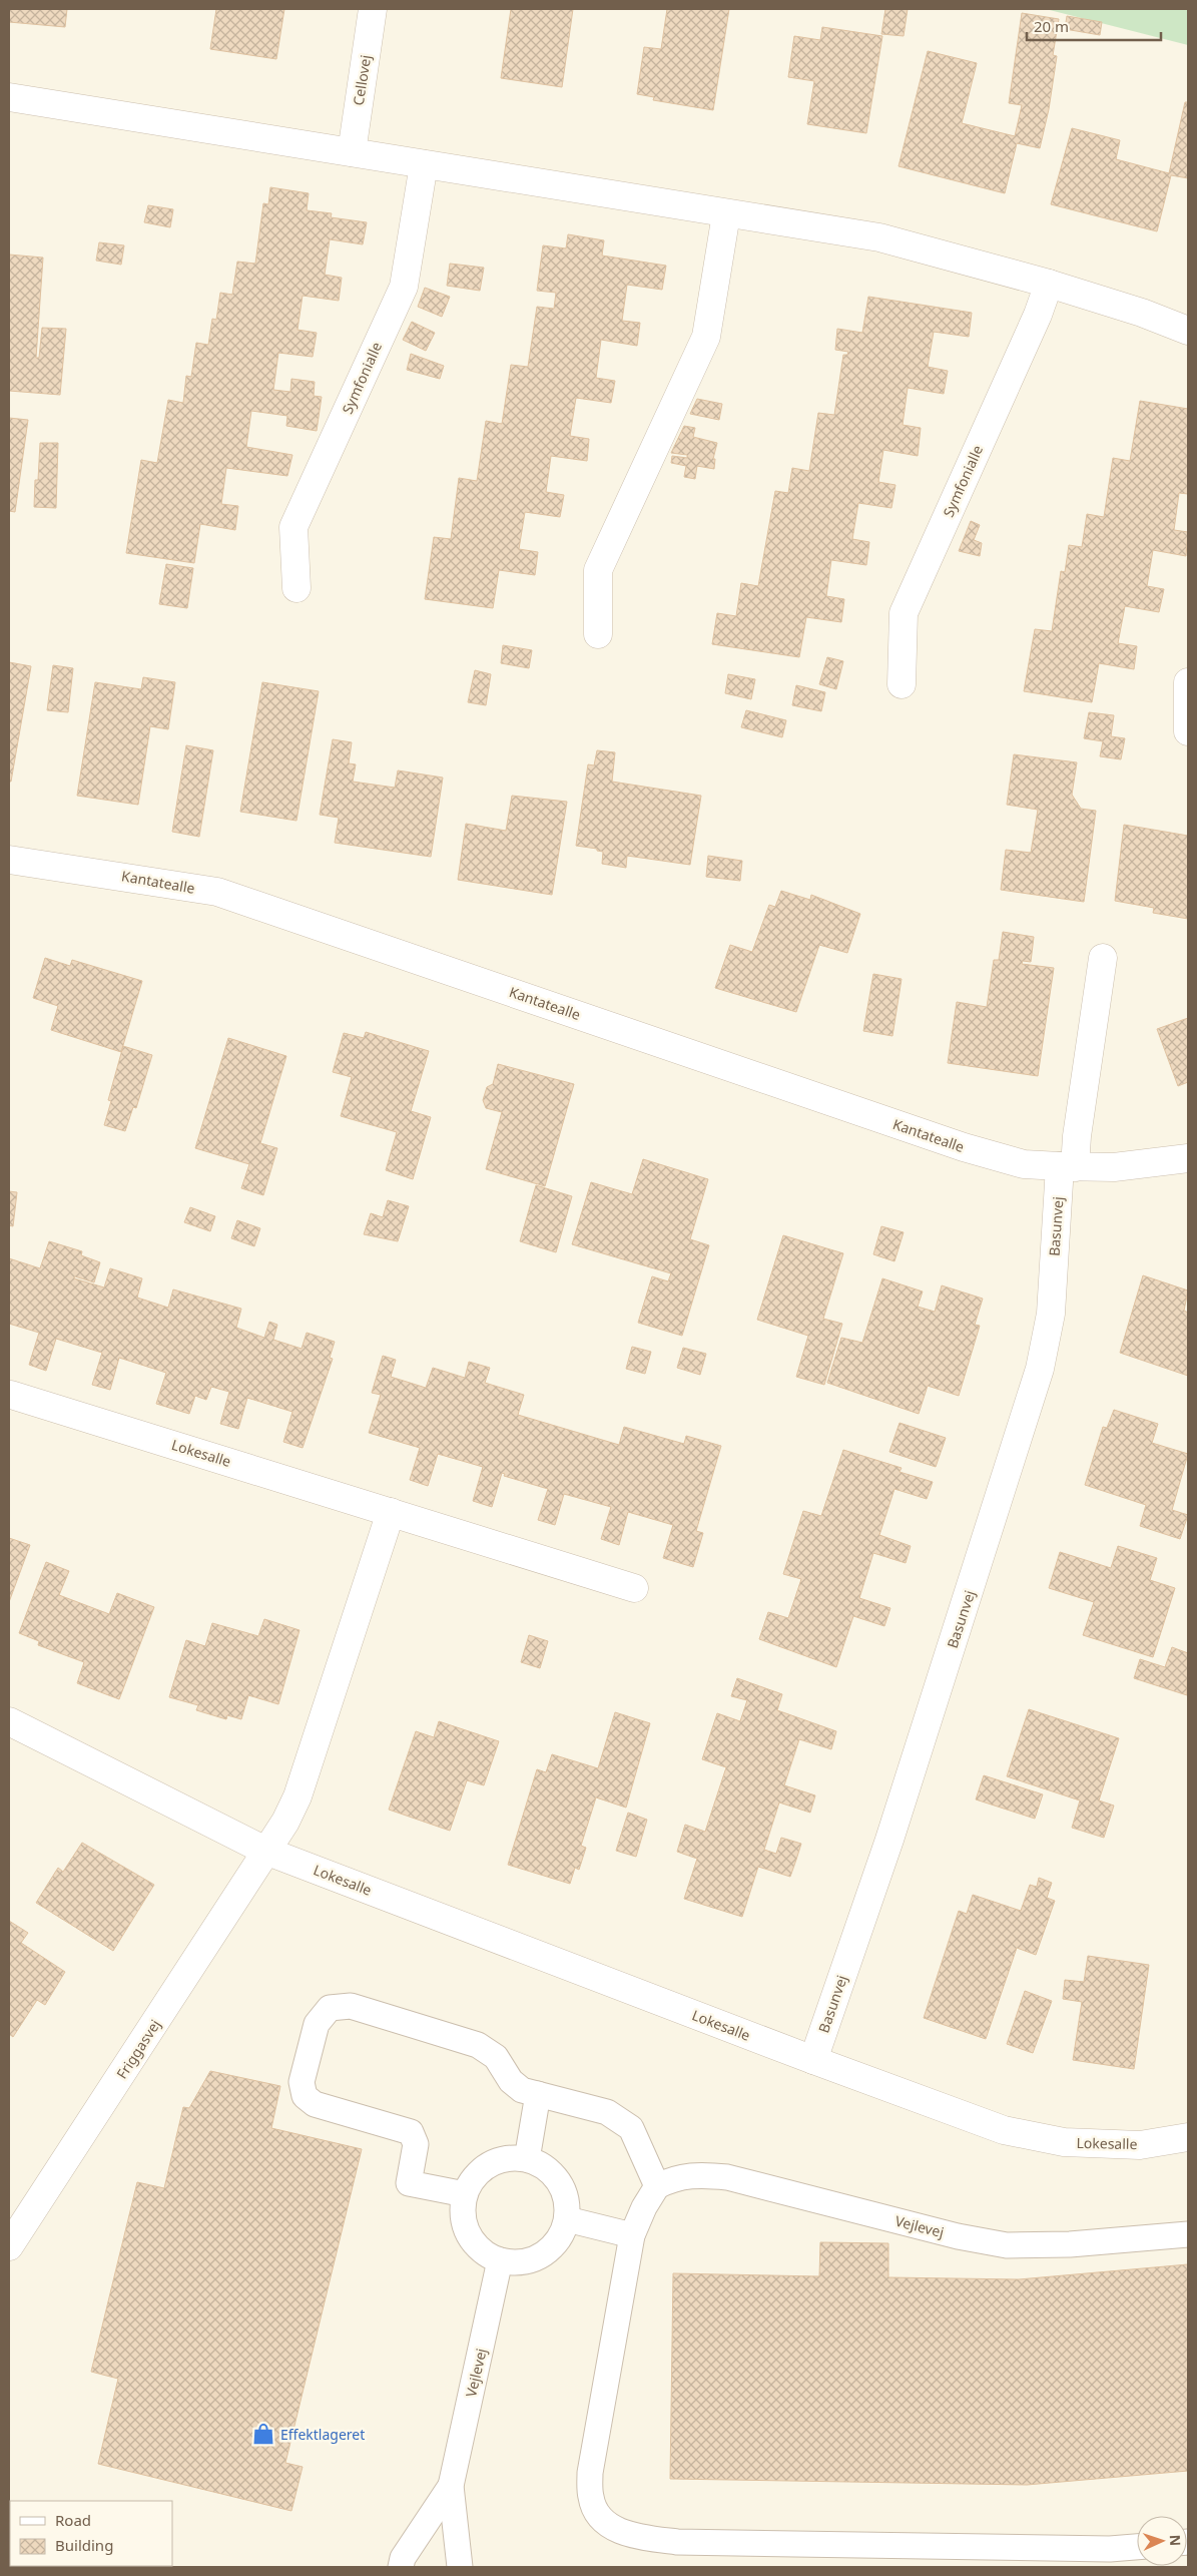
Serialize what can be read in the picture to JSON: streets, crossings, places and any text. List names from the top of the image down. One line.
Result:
{"streets":{"street":["Cellovej","Symfonialle","Kantatealle","Basunvej","Lokesalle","Friggasvej"],"lane":["Vejlevej"]},"crossings":[["Kantatealle","Basunvej"],["Basunvej","Lokesalle"],["Lokesalle","Friggasvej"]],"places":{"shop":["Effektlageret"]},"legend":["Road","Building"],"scale_bar":"20 m","north":"right"}
